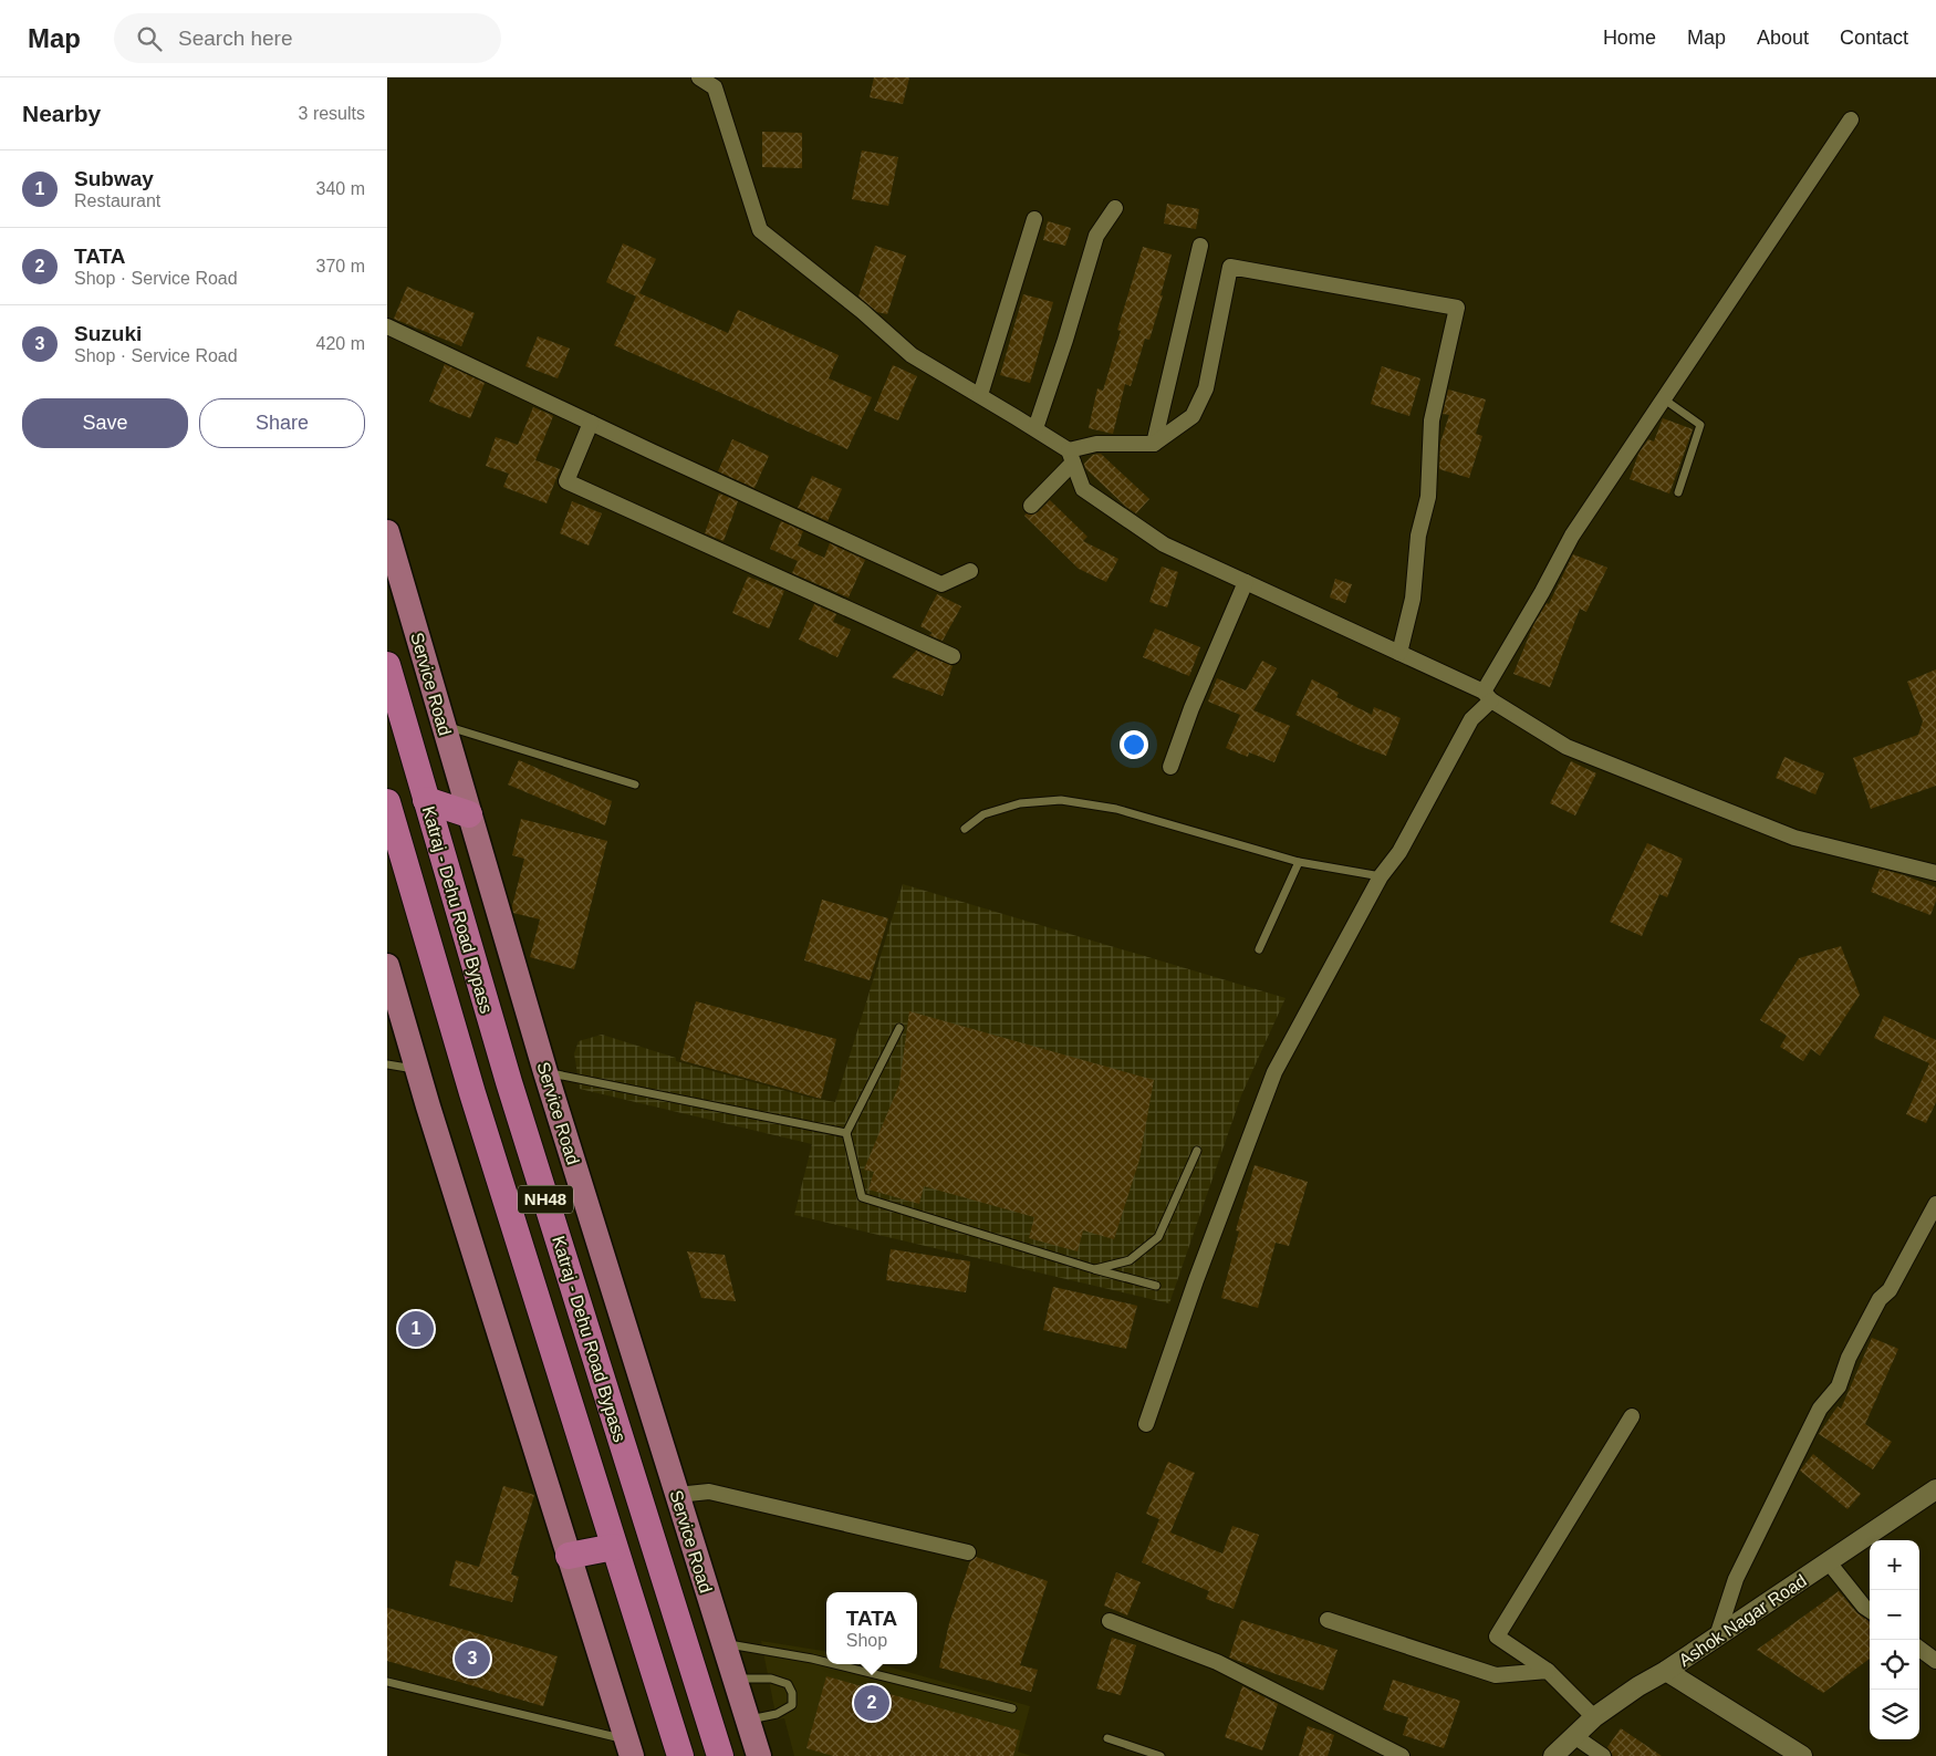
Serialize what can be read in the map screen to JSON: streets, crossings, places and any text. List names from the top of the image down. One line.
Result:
{"streets":{"highway":["Katraj - Dehu Road Bypass","NH48"],"main road":["Service Road"],"street":["Ashok Nagar Road"]},"page":{"header":"Map","search":"Search here","nav":["Home","Map","About","Contact"],"heading":["Nearby","3 results"],"list":[{"mark":"1","name":"Subway","note":"Restaurant","value":"340 m"},{"mark":"2","name":"TATA","note":"Shop · Service Road","value":"370 m"},{"mark":"3","name":"Suzuki","note":"Shop · Service Road","value":"420 m"}],"buttons":["Save","Share"],"pins":["1","3","2"],"map_buttons":["+","−"],"popup":["TATA","Shop"]}}
